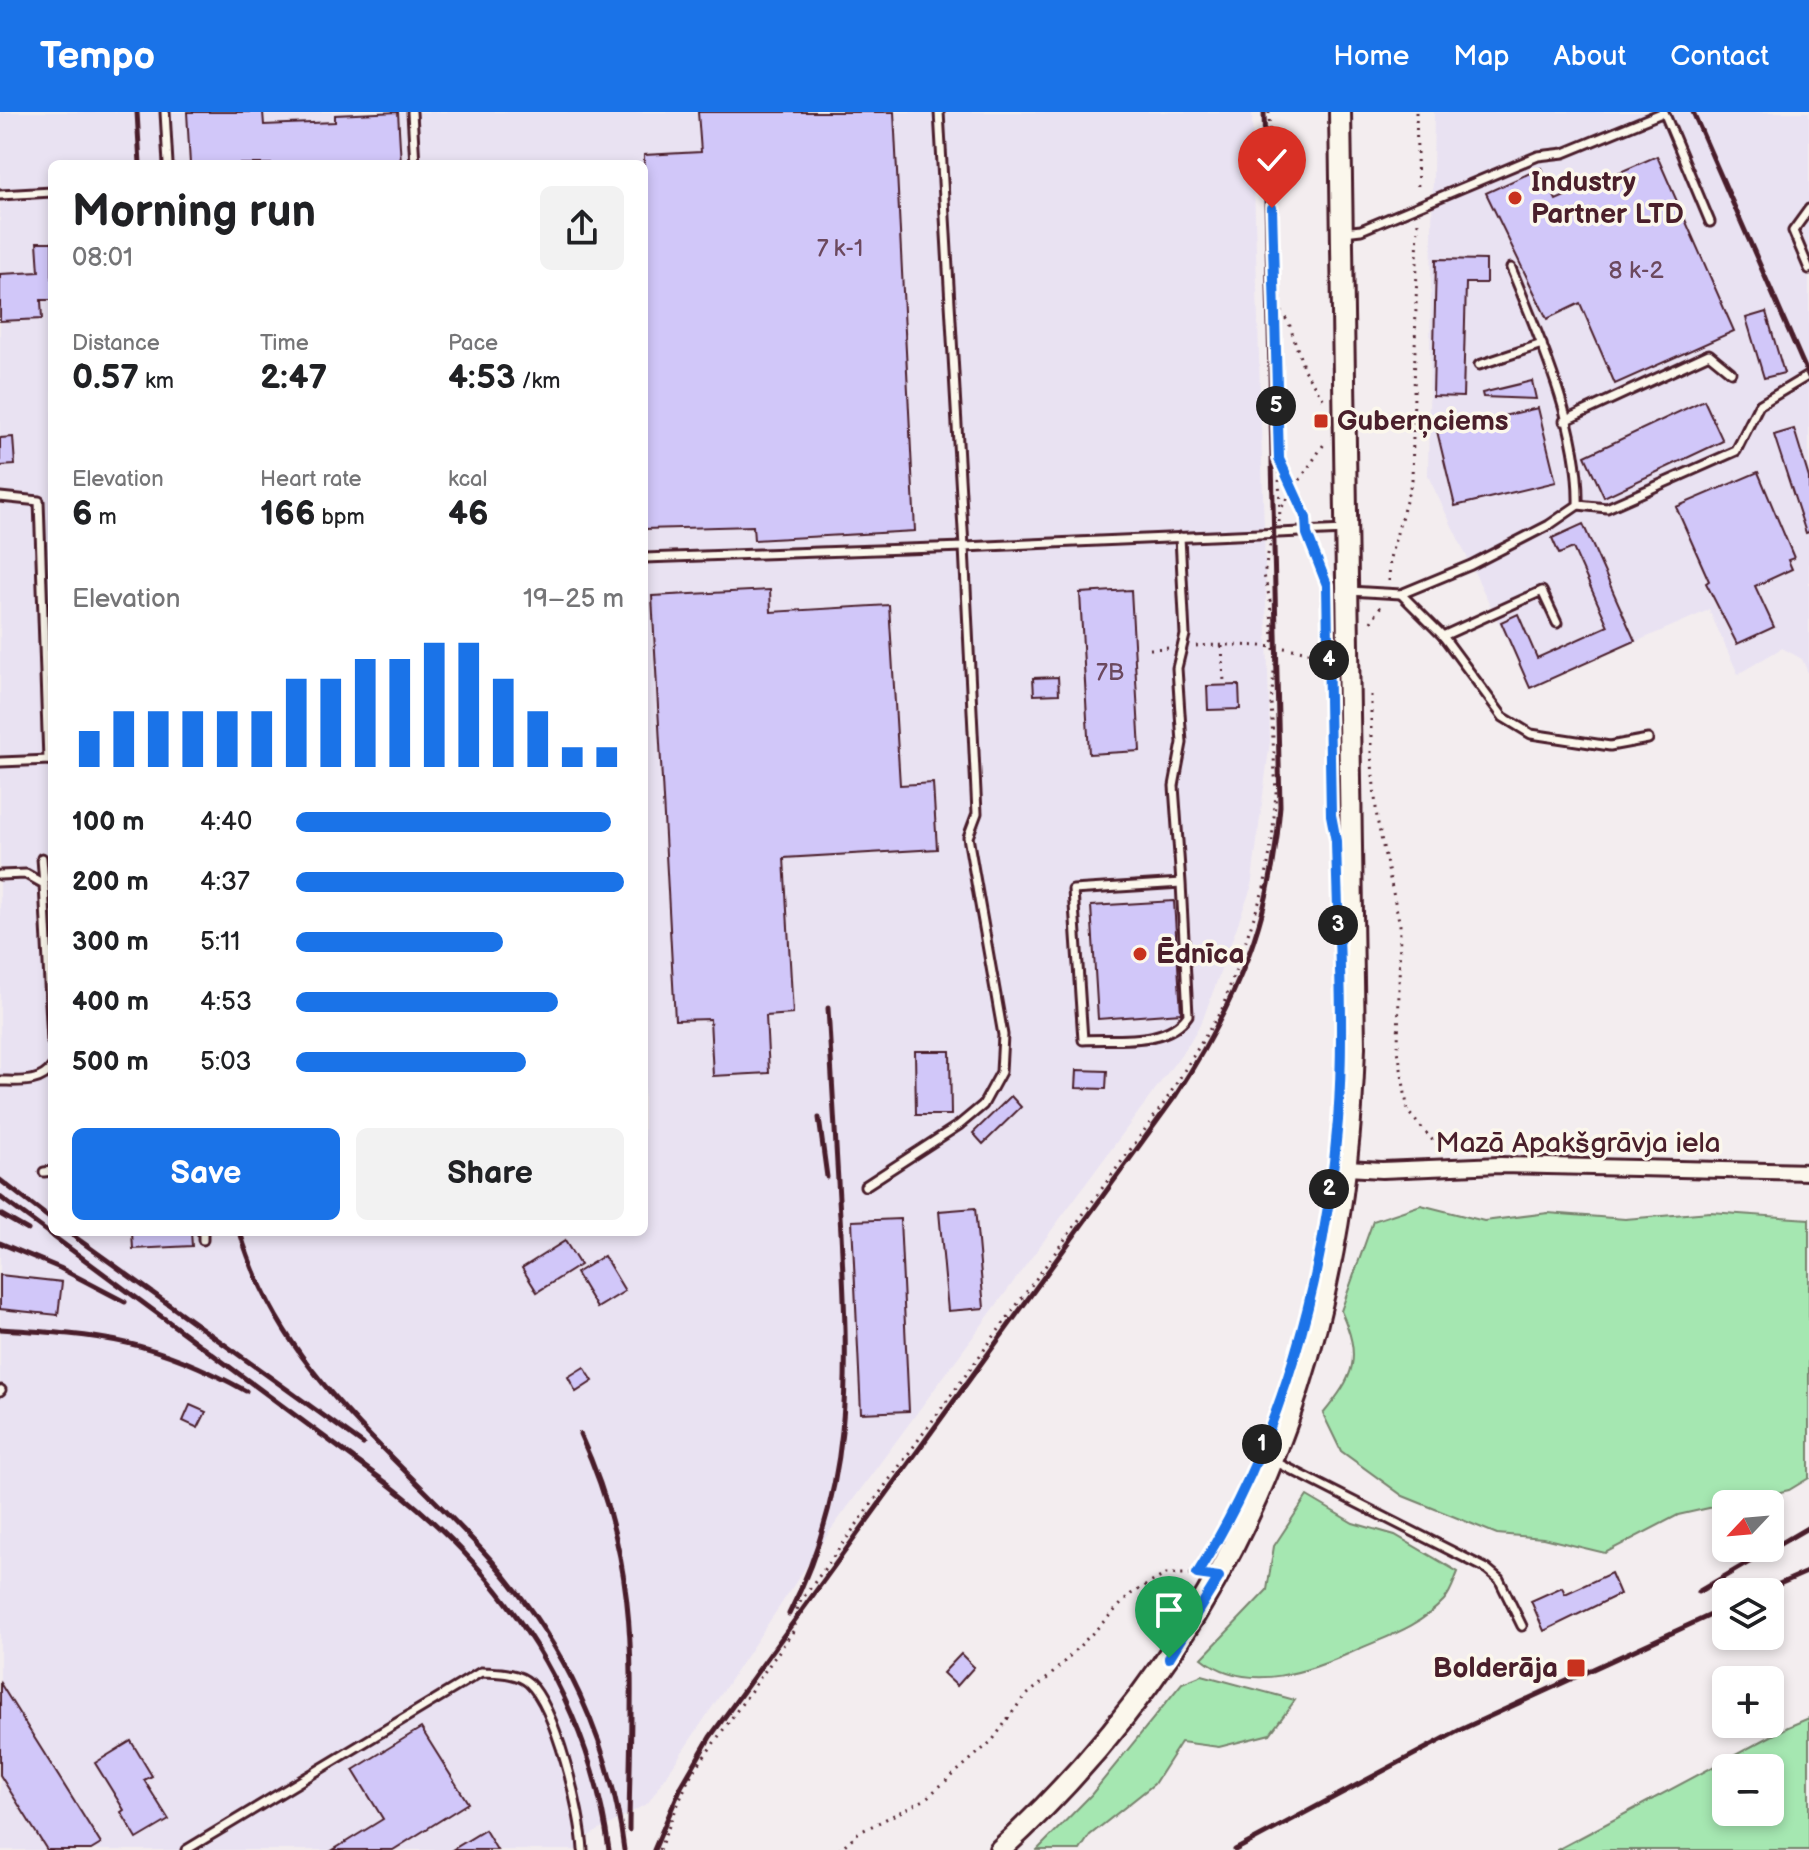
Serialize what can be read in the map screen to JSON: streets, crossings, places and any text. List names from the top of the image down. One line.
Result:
{"streets":{"street":["Mazā Apakšgrāvja iela"]},"places":{"other":["Industry Partner LTD","Ēdnīca"],"transit":["Guberņciems","Bolderāja"]},"house_numbers":["7 k-1","8 k-2","7B"],"north":"bottom left","page":{"header":"Tempo","nav":["Home","Map","About","Contact"],"heading":["Morning run","08:01"],"stats":[["Distance","0.57 km"],["Time","2:47"],["Pace","4:53 /km"],["Elevation","6 m"],["Heart rate","166 bpm"],["kcal","46"]],"pins":["5","4","3","2","1"],"chart":["Elevation","19–25 m"],"list":[{"name":"100 m","note":"4:40"},{"name":"200 m","note":"4:37"},{"name":"300 m","note":"5:11"},{"name":"400 m","note":"4:53"},{"name":"500 m","note":"5:03"}],"buttons":["Save","Share"],"map_buttons":["+","−"]}}
